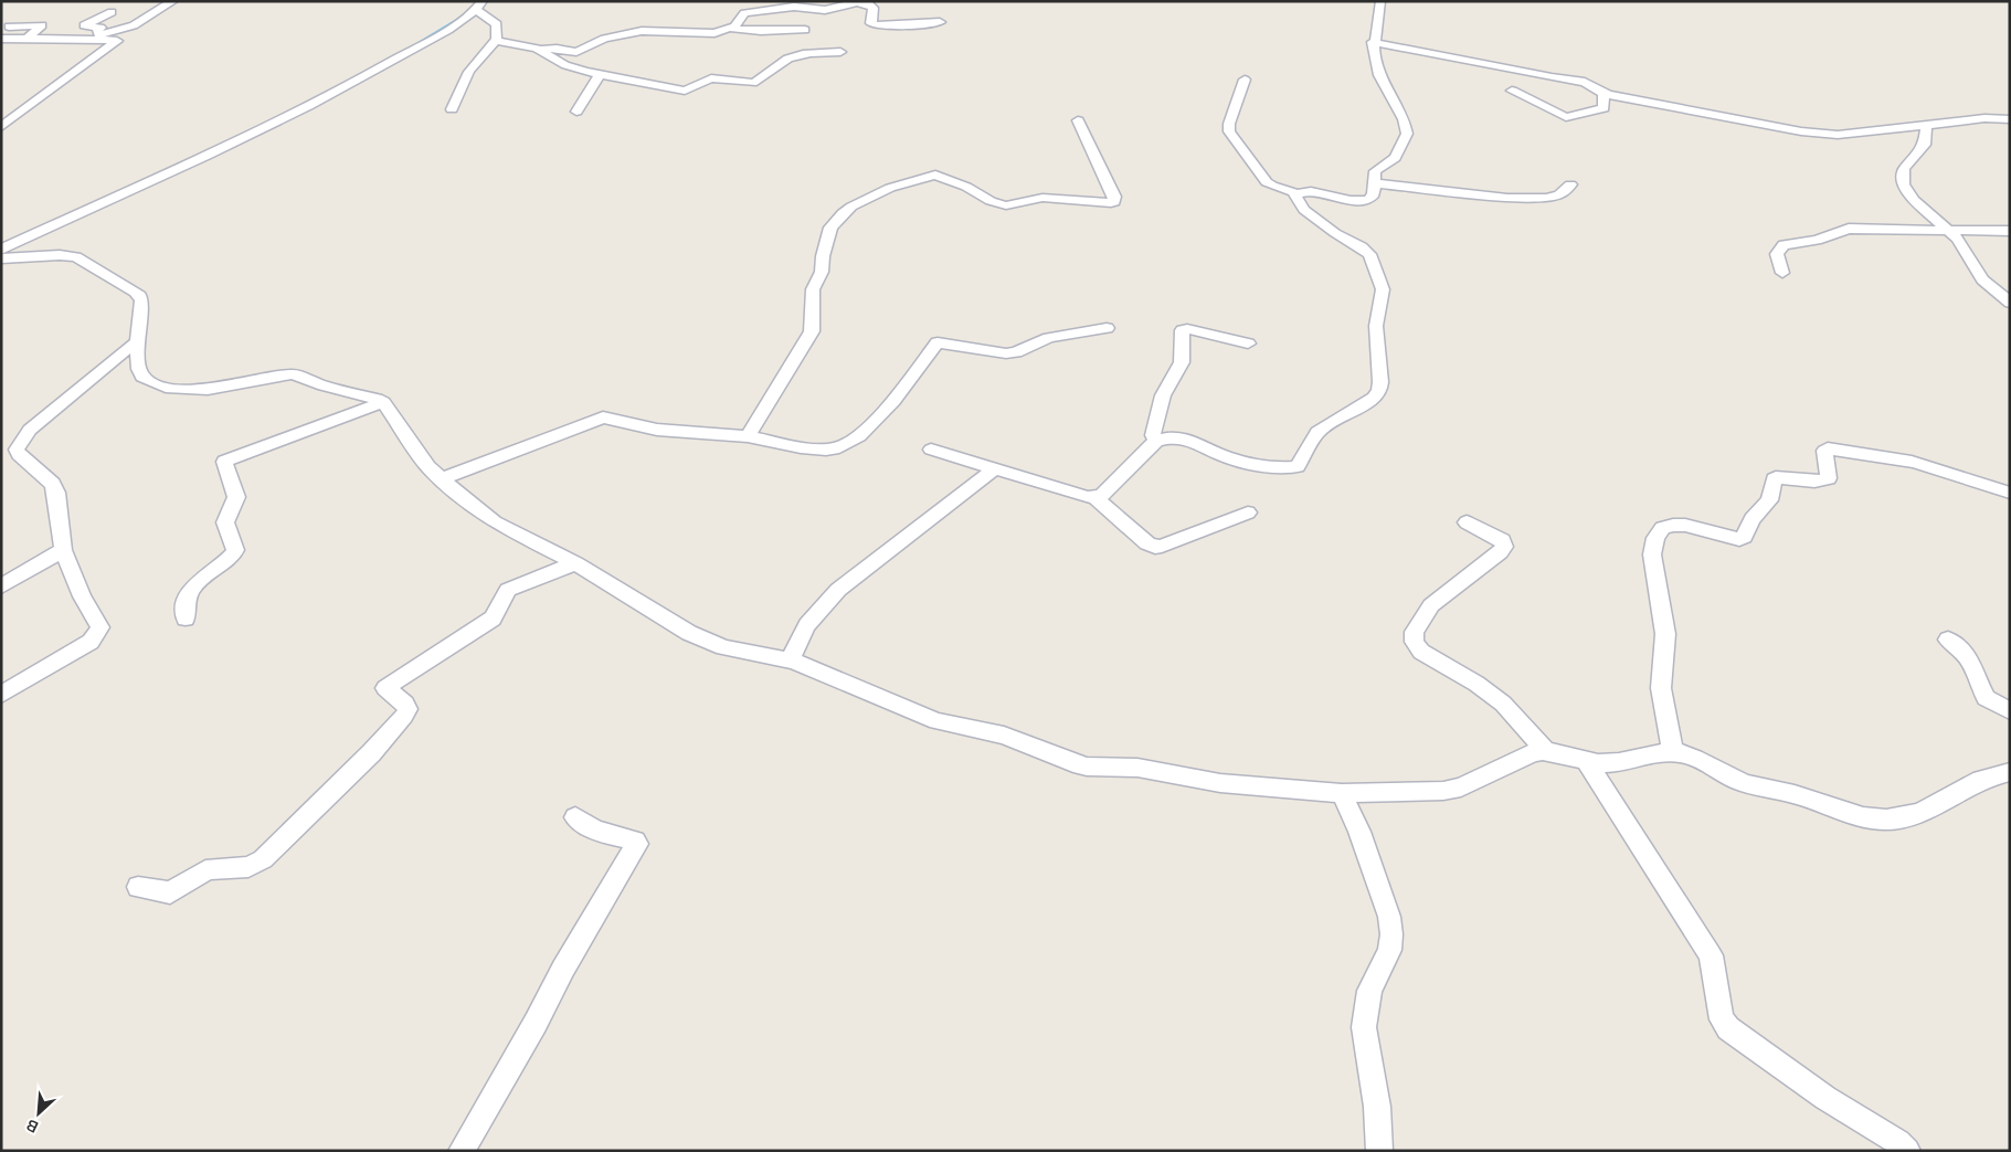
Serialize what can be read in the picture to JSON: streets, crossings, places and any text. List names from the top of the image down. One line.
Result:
{"north":"bottom left"}
